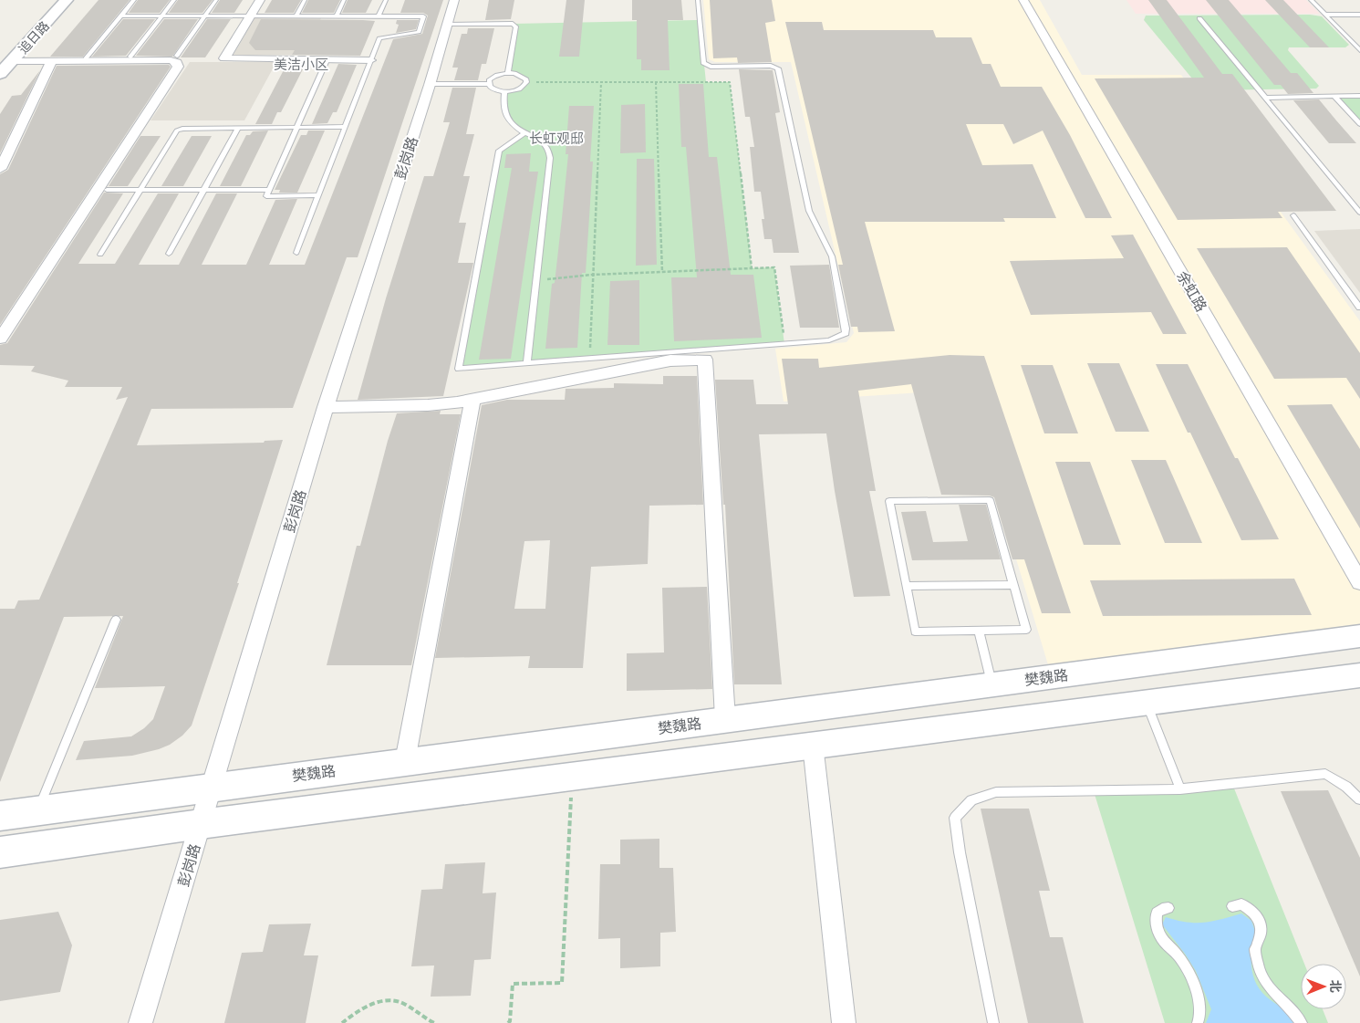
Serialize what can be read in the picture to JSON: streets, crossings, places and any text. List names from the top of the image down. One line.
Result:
{"streets":{"street":["追日路","彭岗路","余虹路","樊魏路"]},"crossings":[["彭岗路","樊魏路"]],"districts":["美洁小区","长虹观邸"],"north":"right"}
